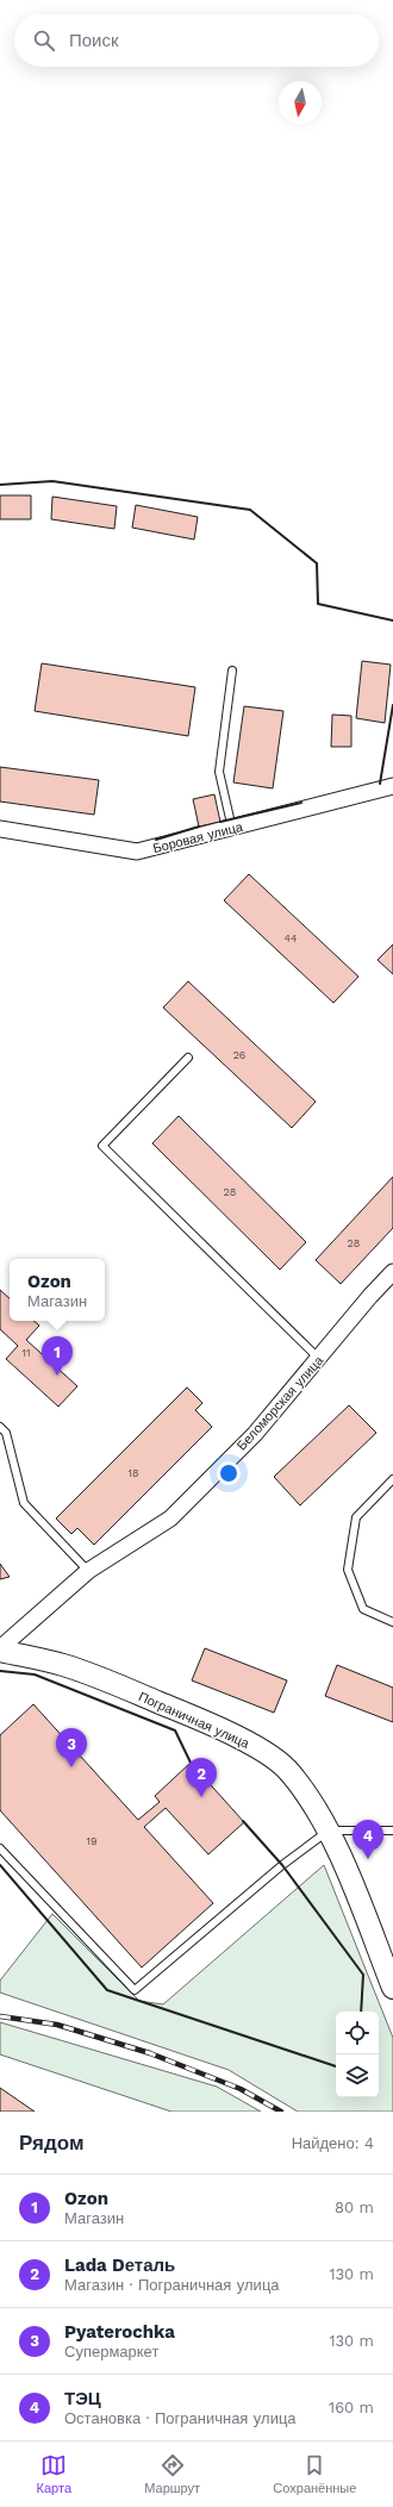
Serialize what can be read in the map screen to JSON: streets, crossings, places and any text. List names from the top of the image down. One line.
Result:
{"streets":{"main road":["Пограничная улица"],"street":["Боровая улица","Беломорская улица"]},"crossings":[["Беломорская улица","Пограничная улица"]],"house_numbers":["44","26","28","28","11","18","19"],"north":"bottom","page":{"search":"Поиск","popup":["Ozon","Магазин"],"pins":["1","3","2","4"],"heading":["Рядом","Найдено: 4"],"list":[{"mark":"1","name":"Ozon","note":"Магазин","value":"80 m"},{"mark":"2","name":"Lada Dеталь","note":"Магазин · Пограничная улица","value":"130 m"},{"mark":"3","name":"Pyaterochka","note":"Супермаркет","value":"130 m"},{"mark":"4","name":"ТЭЦ","note":"Остановка · Пограничная улица","value":"160 m"}],"nav":["Карта","Маршрут","Сохранённые"]}}
